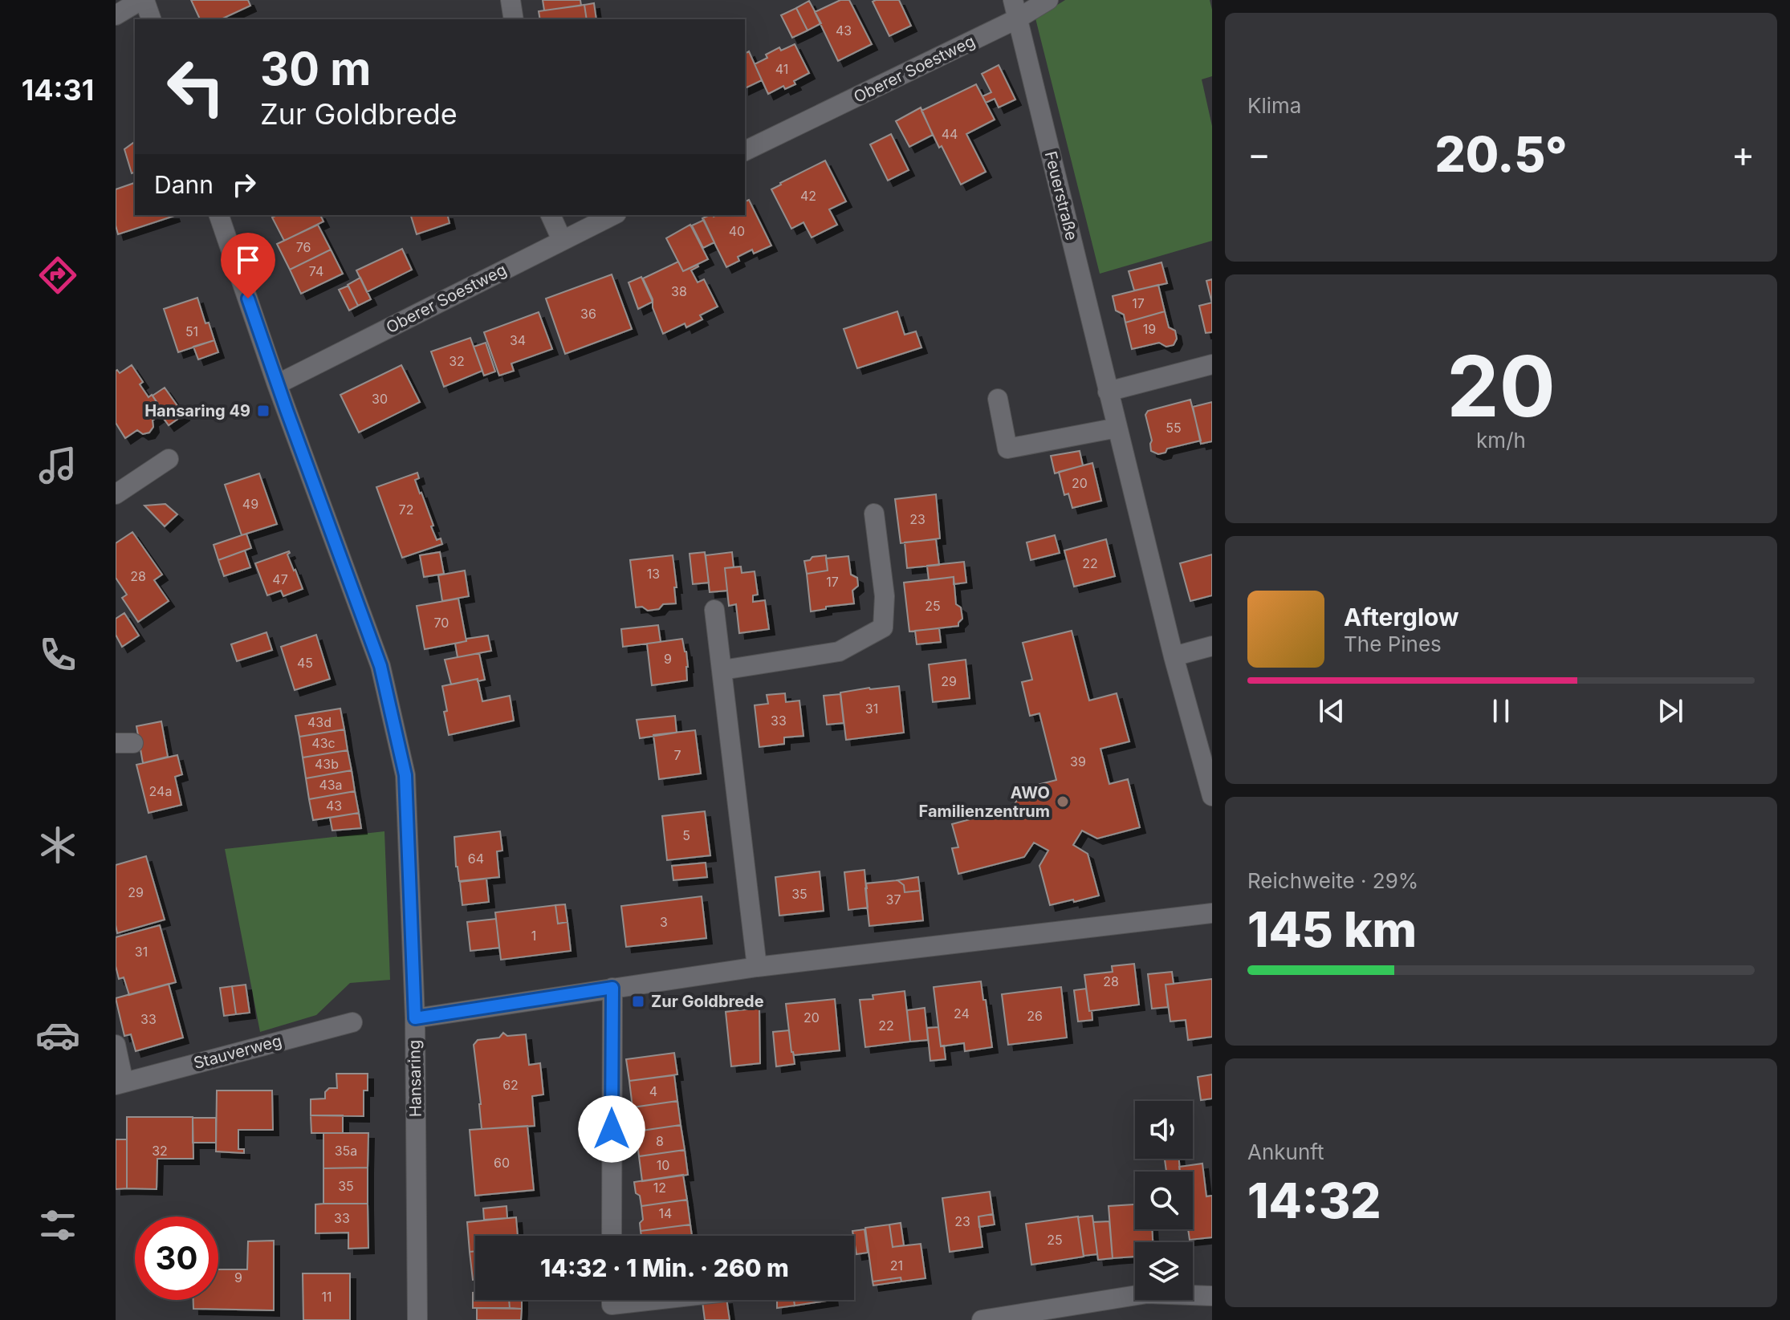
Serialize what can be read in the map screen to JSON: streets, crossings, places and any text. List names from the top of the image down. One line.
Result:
{"streets":{"street":["Oberer Soestweg","Feuerstraße","Stauverweg","Hansaring"]},"crossings":[["Oberer Soestweg","Feuerstraße"],["Oberer Soestweg","Hansaring"]],"places":{"transit":["Hansaring 49","Zur Goldbrede"],"other":["AWO Familienzentrum"]},"house_numbers":["43","41","44","42","40","76","74","38","17","36","19","51","34","32","30","55","20","49","72","23","22","13","28","47","17","25","70","9","45","29","31","33","43d","43c","7","39","43b","43a","24a","43","5","64","29","35","37","3","1","31","28","24","26","20","33","22","62","4","8","32","35a","60","10","35","12","14","33","23","25","21","9","11"],"page":{"tabs":"14:31","tile":["Klima",["20","km/h"],["Reichweite · 29%","145 km"],["Ankunft","14:32"]],"turn":["30 m","Zur Goldbrede"],"heat":["−","20.5°","+"],"then":"Dann","song":["Afterglow","The Pines"],"limit":"30","trip":"14:32 · 1 Min. · 260 m"}}
